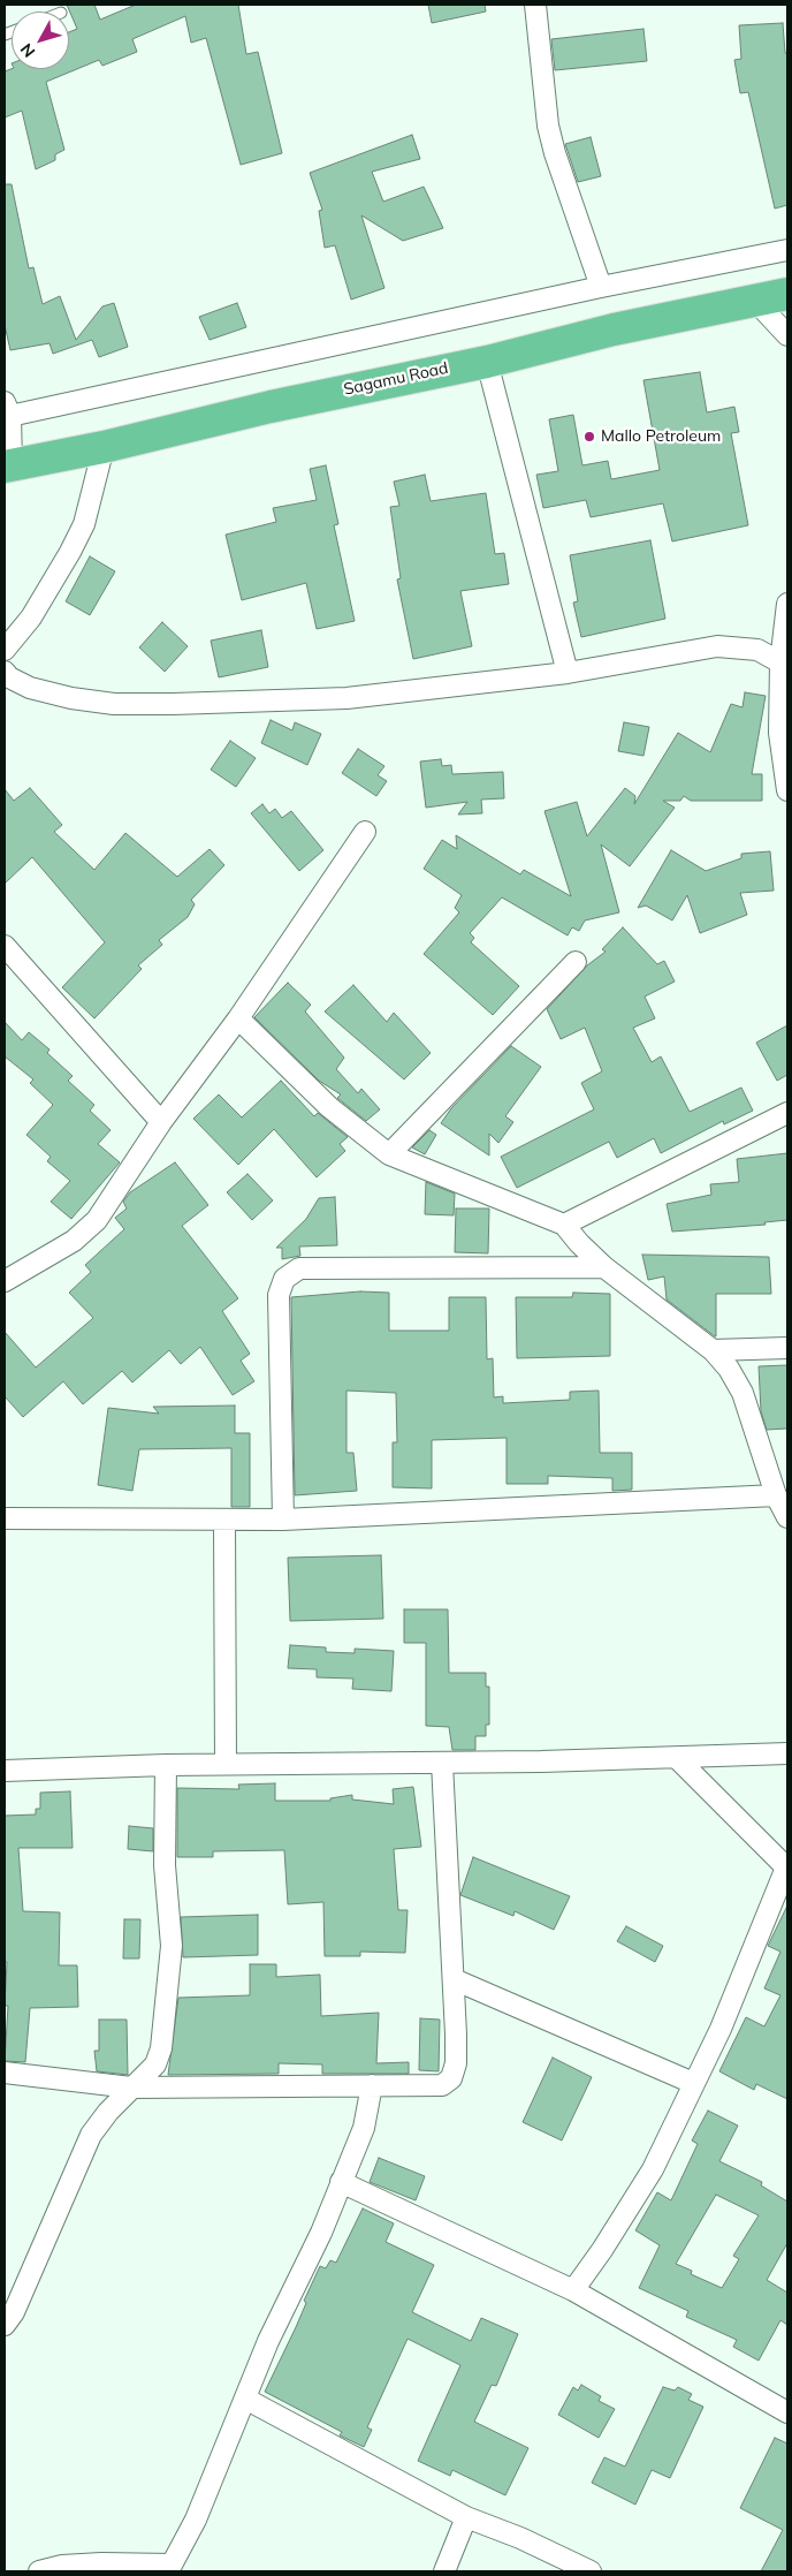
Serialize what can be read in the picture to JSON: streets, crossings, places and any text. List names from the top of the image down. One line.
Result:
{"streets":{"highway":["Sagamu Road"]},"places":["Mallo Petroleum"],"north":"bottom left"}
